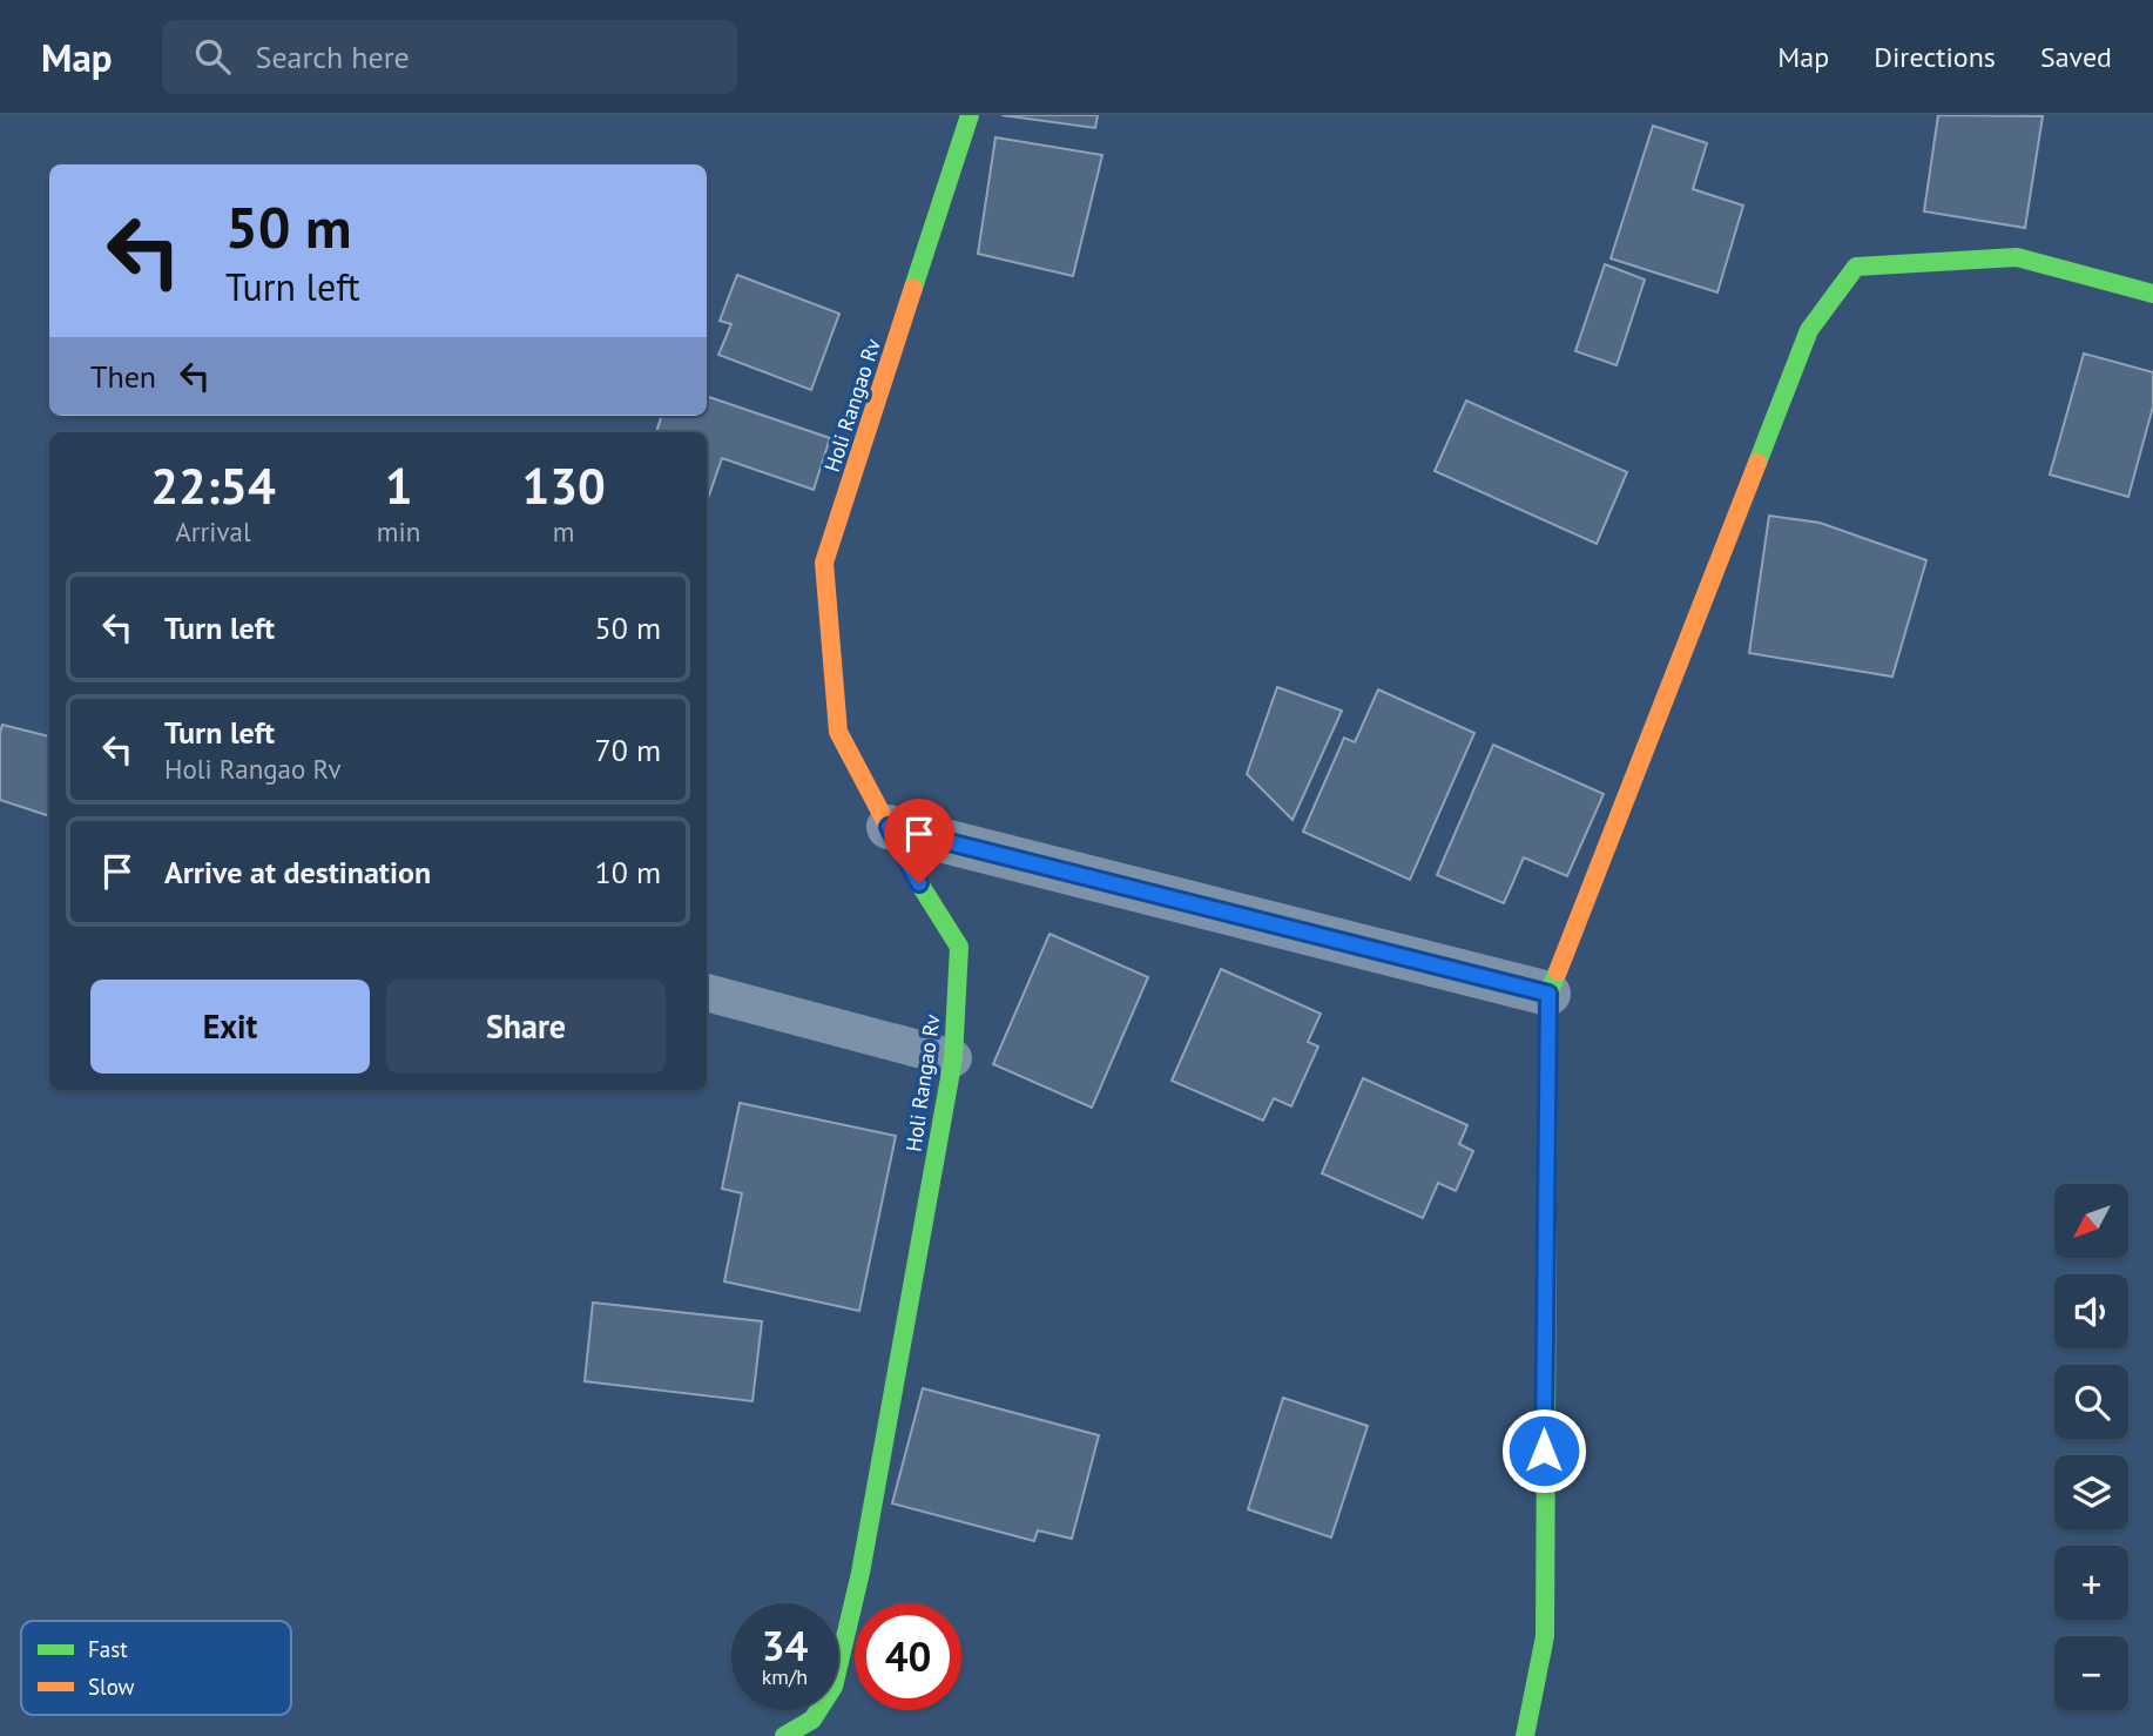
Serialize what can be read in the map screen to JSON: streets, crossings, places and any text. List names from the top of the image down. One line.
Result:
{"streets":{"street":["Holi Rangao Rv"]},"legend":["Fast","Slow"],"north":"bottom left","page":{"header":"Map","search":"Search here","nav":["Map","Directions","Saved"],"turn":["50 m","Turn left"],"then":"Then","eta":["22:54","Arrival","1","min","130","m"],"list":[{"name":"Turn left","value":"50 m"},{"name":"Turn left","note":"Holi Rangao Rv","value":"70 m"},{"name":"Arrive at destination","value":"10 m"}],"buttons":["Exit","Share"],"map_buttons":["+","−"],"speed":"34 km/h","limit":"40"}}
